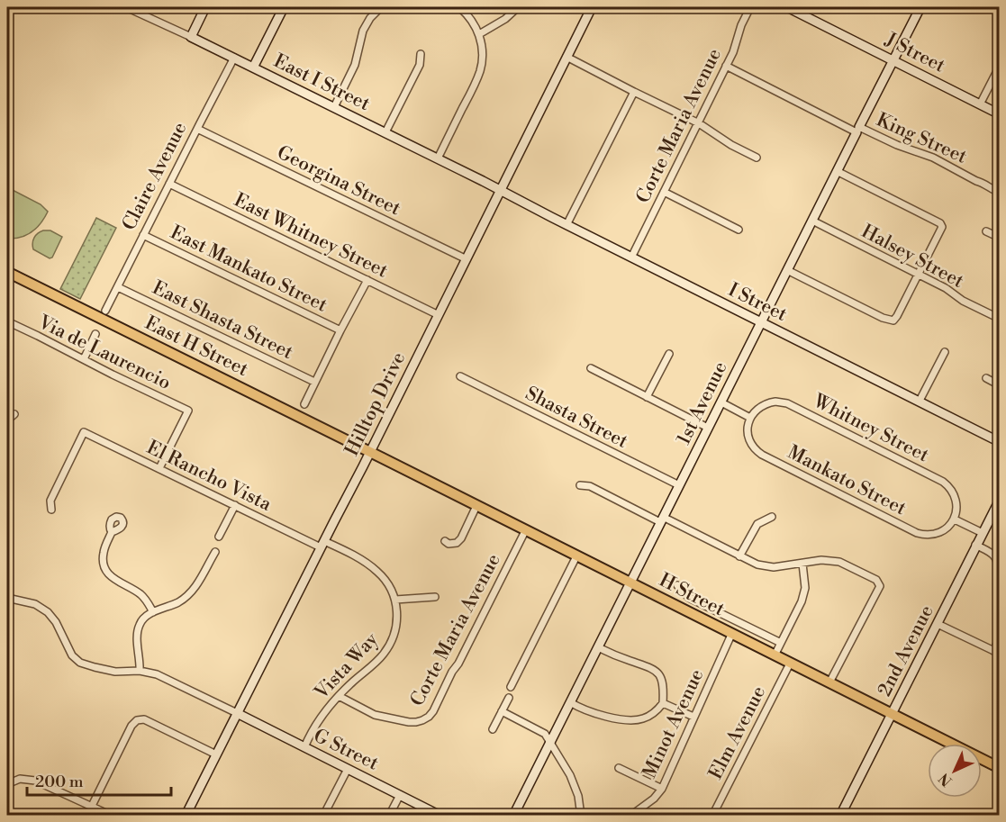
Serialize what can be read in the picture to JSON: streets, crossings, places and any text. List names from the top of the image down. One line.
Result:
{"streets":{"main road":["East H Street","H Street"],"street":["J Street","East I Street","Corte Maria Avenue","King Street","Claire Avenue","Georgina Street","East Whitney Street","Halsey Street","East Mankato Street","I Street","East Shasta Street","Via de Laurencio","1st Avenue","Hilltop Drive","Shasta Street","Whitney Street","El Rancho Vista","Mankato Street","2nd Avenue","Vista Way","Minot Avenue","Elm Avenue","G Street"]},"crossings":[["J Street","1st Avenue"],["East I Street","Claire Avenue"],["East I Street","I Street"],["East I Street","Hilltop Drive"],["Corte Maria Avenue","King Street"],["Corte Maria Avenue","I Street"],["Corte Maria Avenue","H Street"],["Corte Maria Avenue","Vista Way"],["King Street","1st Avenue"],["Claire Avenue","Georgina Street"],["Claire Avenue","East Whitney Street"],["Claire Avenue","East Mankato Street"],["Claire Avenue","East Shasta Street"],["Georgina Street","Hilltop Drive"],["East Whitney Street","Hilltop Drive"],["Halsey Street","1st Avenue"],["I Street","1st Avenue"],["I Street","Hilltop Drive"],["East H Street","Hilltop Drive"],["East H Street","H Street"],["Via de Laurencio","El Rancho Vista"],["1st Avenue","Shasta Street"],["1st Avenue","H Street"],["Hilltop Drive","El Rancho Vista"],["Hilltop Drive","H Street"],["Hilltop Drive","Vista Way"],["Hilltop Drive","G Street"],["Whitney Street","Mankato Street"],["El Rancho Vista","Vista Way"],["H Street","2nd Avenue"],["H Street","Minot Avenue"],["H Street","Elm Avenue"],["Vista Way","G Street"]],"scale_bar":"200 m","north":"bottom left"}
